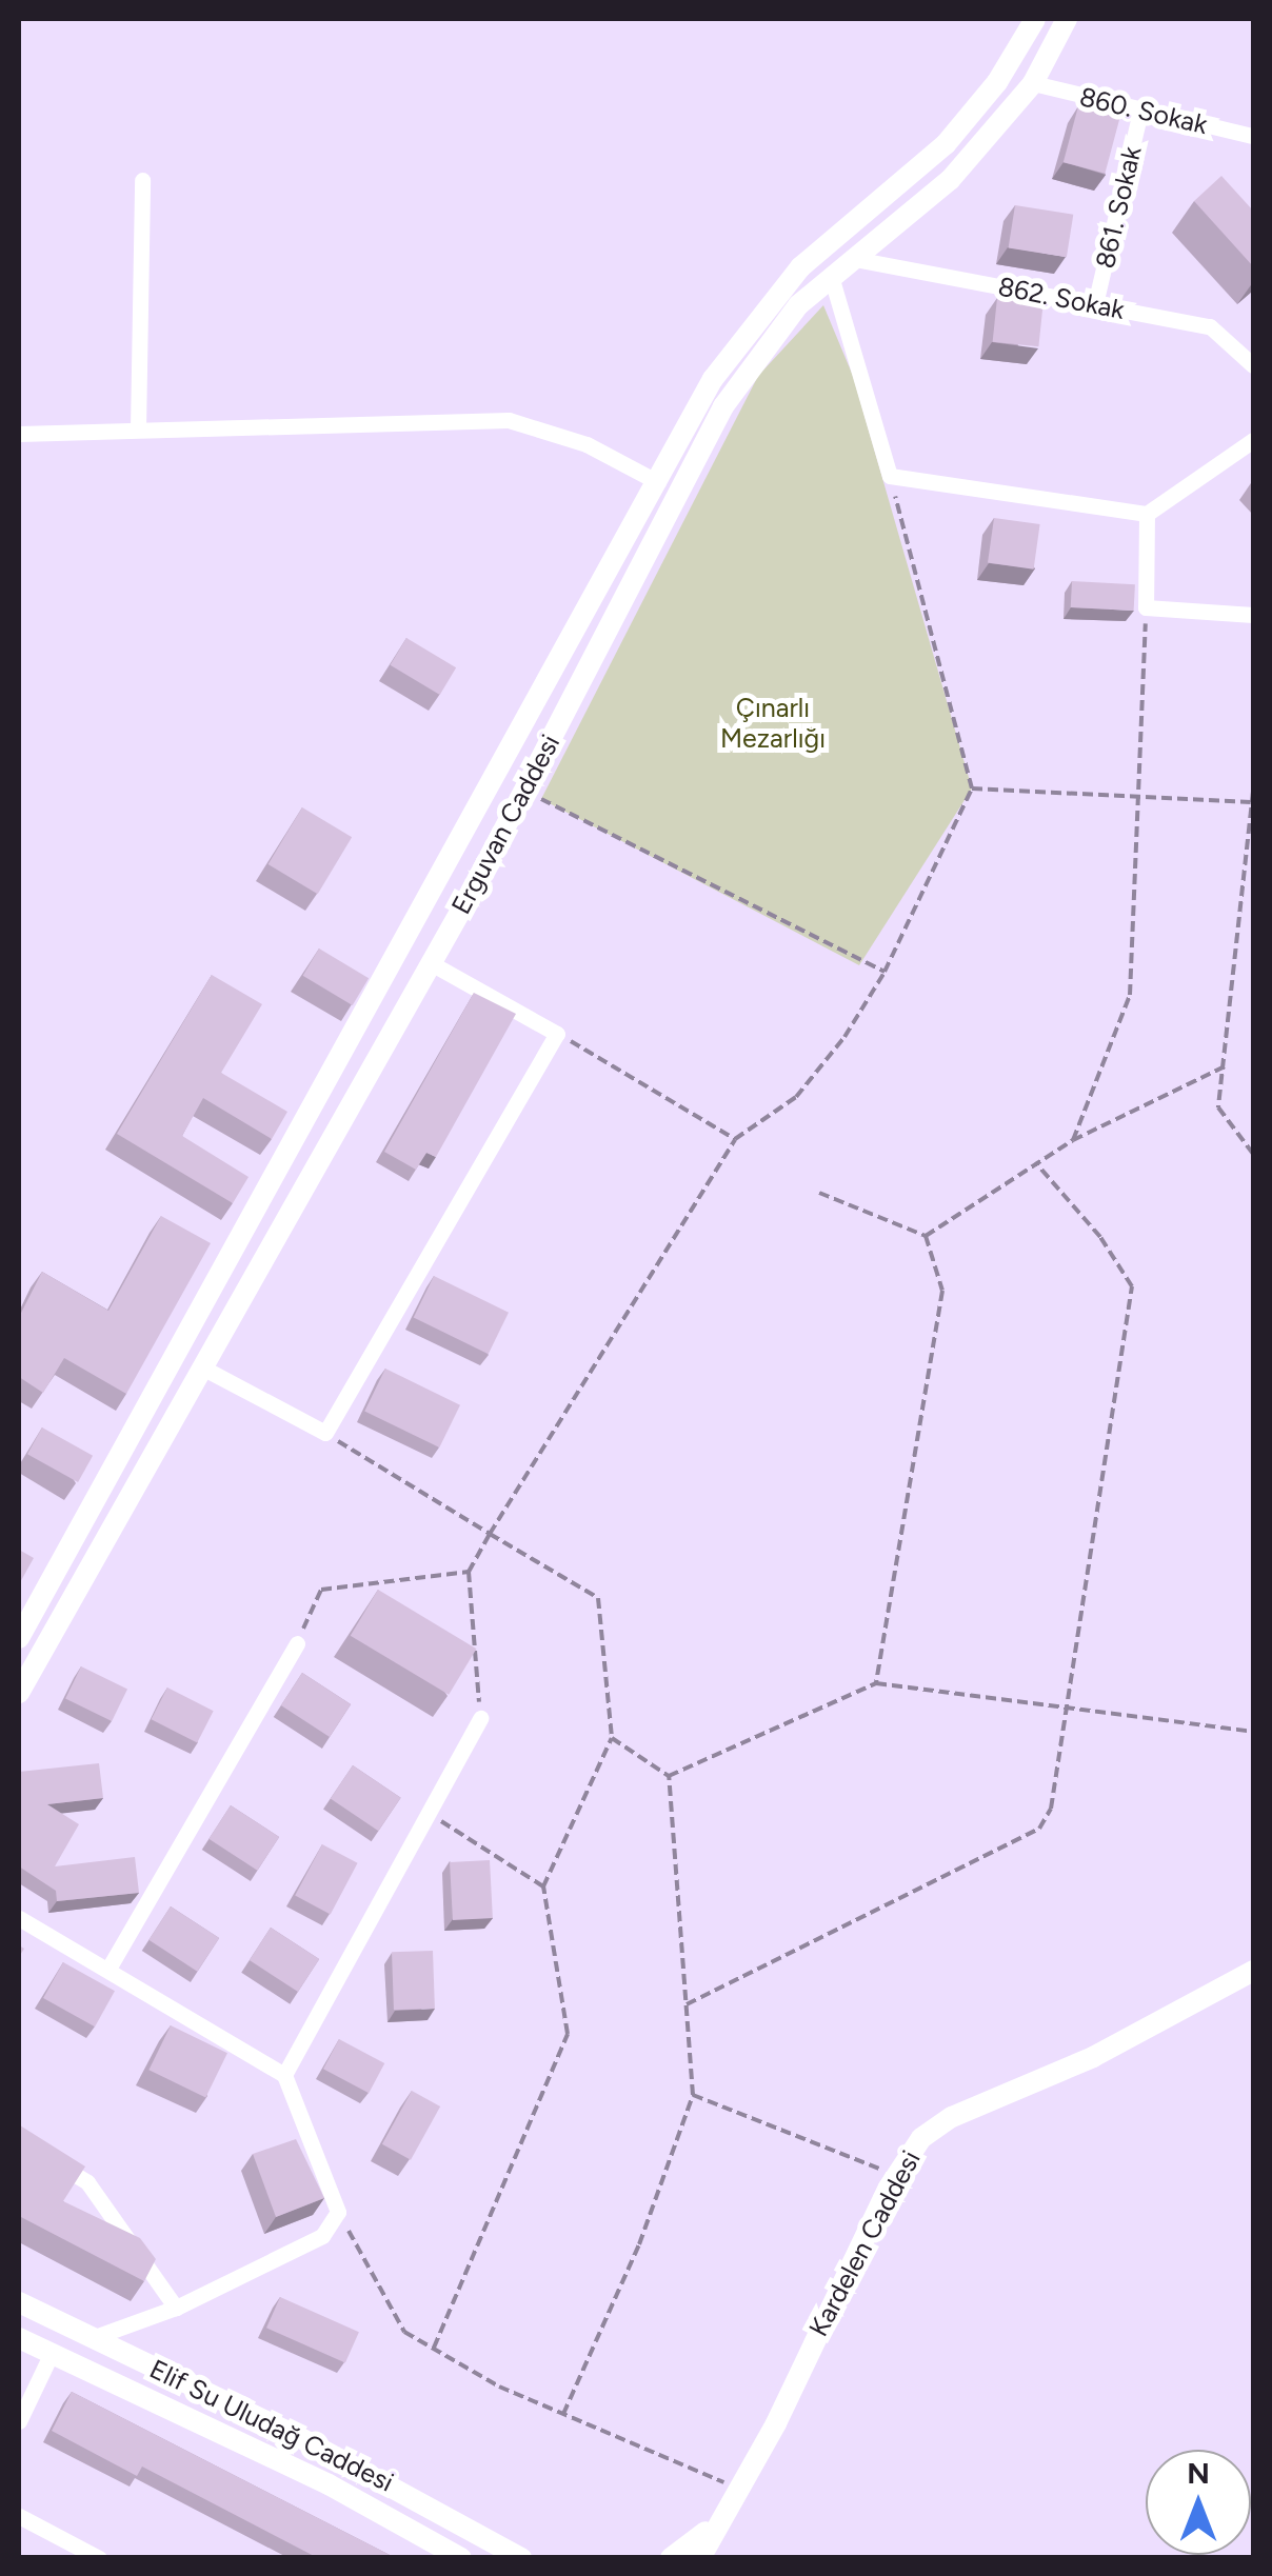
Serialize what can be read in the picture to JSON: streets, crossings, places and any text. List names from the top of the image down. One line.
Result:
{"streets":{"street":["860. Sokak","861. Sokak","862. Sokak","Erguvan Caddesi","Kardelen Caddesi","Elif Su Uludağ Caddesi"]},"crossings":[["860. Sokak","861. Sokak"],["860. Sokak","Erguvan Caddesi"],["861. Sokak","862. Sokak"],["862. Sokak","Erguvan Caddesi"]],"parks":["Çınarlı Mezarlığı"],"north":"top"}
